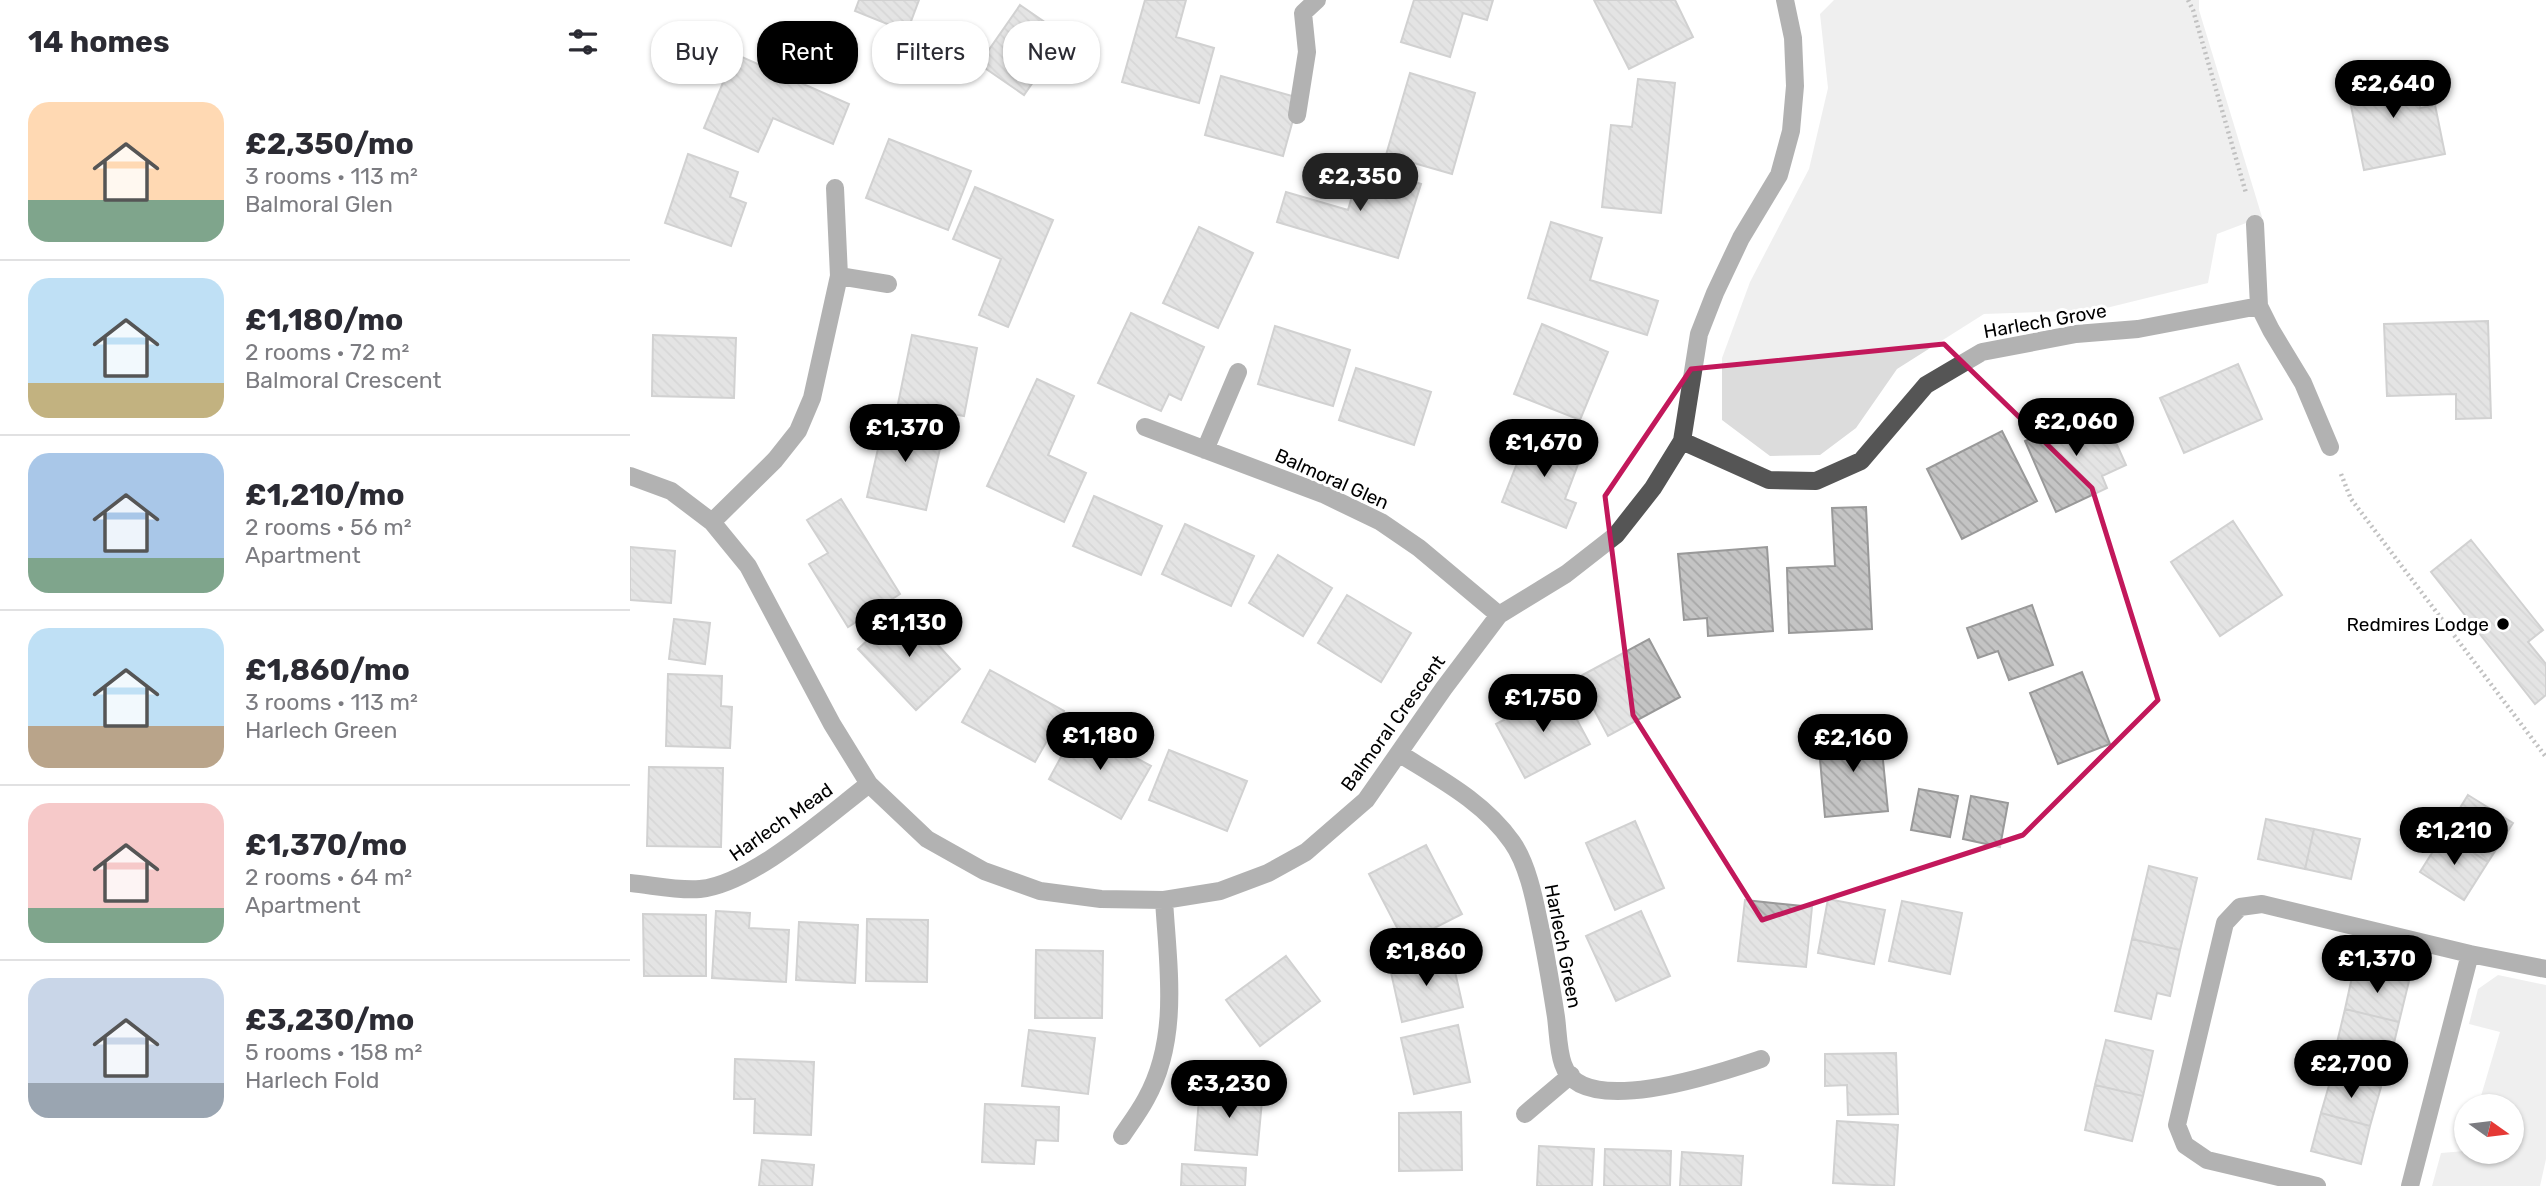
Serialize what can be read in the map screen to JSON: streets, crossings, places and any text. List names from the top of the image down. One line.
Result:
{"streets":{"street":["Harlech Grove","Balmoral Glen","Balmoral Crescent","Harlech Mead","Harlech Green"]},"crossings":[["Harlech Grove","Balmoral Crescent"],["Balmoral Glen","Balmoral Crescent"],["Balmoral Crescent","Harlech Mead"],["Balmoral Crescent","Harlech Green"]],"places":["Redmires Lodge"],"north":"right","page":{"heading":"14 homes","chip":["Buy","Rent","Filters","New"],"price":["£2,640","£2,350","£2,060","£1,370","£1,670","£1,130","£1,750","£1,180","£2,160","£1,210","£1,860","£1,370","£2,700","£3,230"],"list":[{"name":"£2,350/mo","note":"3 rooms · 113 m² · Balmoral Glen"},{"name":"£1,180/mo","note":"2 rooms · 72 m² · Balmoral Crescent"},{"name":"£1,210/mo","note":"2 rooms · 56 m² · Apartment"},{"name":"£1,860/mo","note":"3 rooms · 113 m² · Harlech Green"},{"name":"£1,370/mo","note":"2 rooms · 64 m² · Apartment"},{"name":"£3,230/mo","note":"5 rooms · 158 m² · Harlech Fold"}]}}
